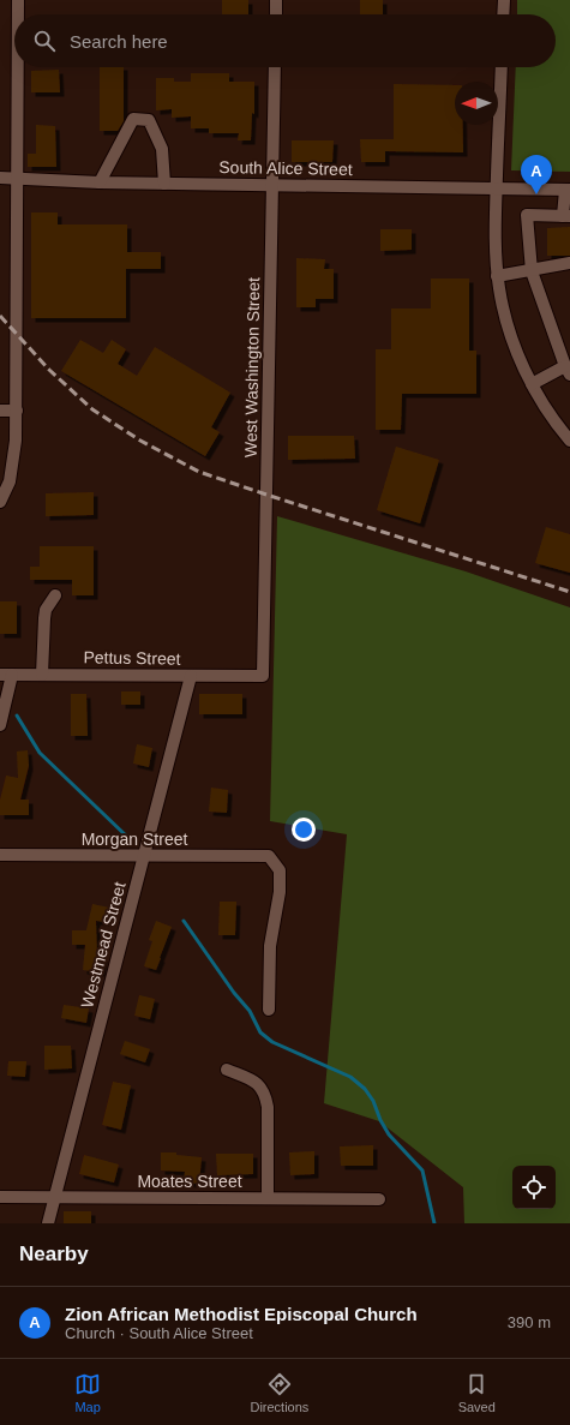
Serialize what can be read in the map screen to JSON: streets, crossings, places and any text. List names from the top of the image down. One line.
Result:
{"streets":{"street":["South Alice Street","West Washington Street","Pettus Street","Morgan Street","Westmead Street","Moates Street"]},"crossings":[["South Alice Street","West Washington Street"],["West Washington Street","Pettus Street"],["Pettus Street","Westmead Street"],["Morgan Street","Westmead Street"],["Westmead Street","Moates Street"]],"north":"left","page":{"search":"Search here","pins":"A","heading":"Nearby","list":[{"mark":"A","name":"Zion African Methodist Episcopal Church","note":"Church · South Alice Street","value":"390 m"}],"nav":["Map","Directions","Saved"]}}
